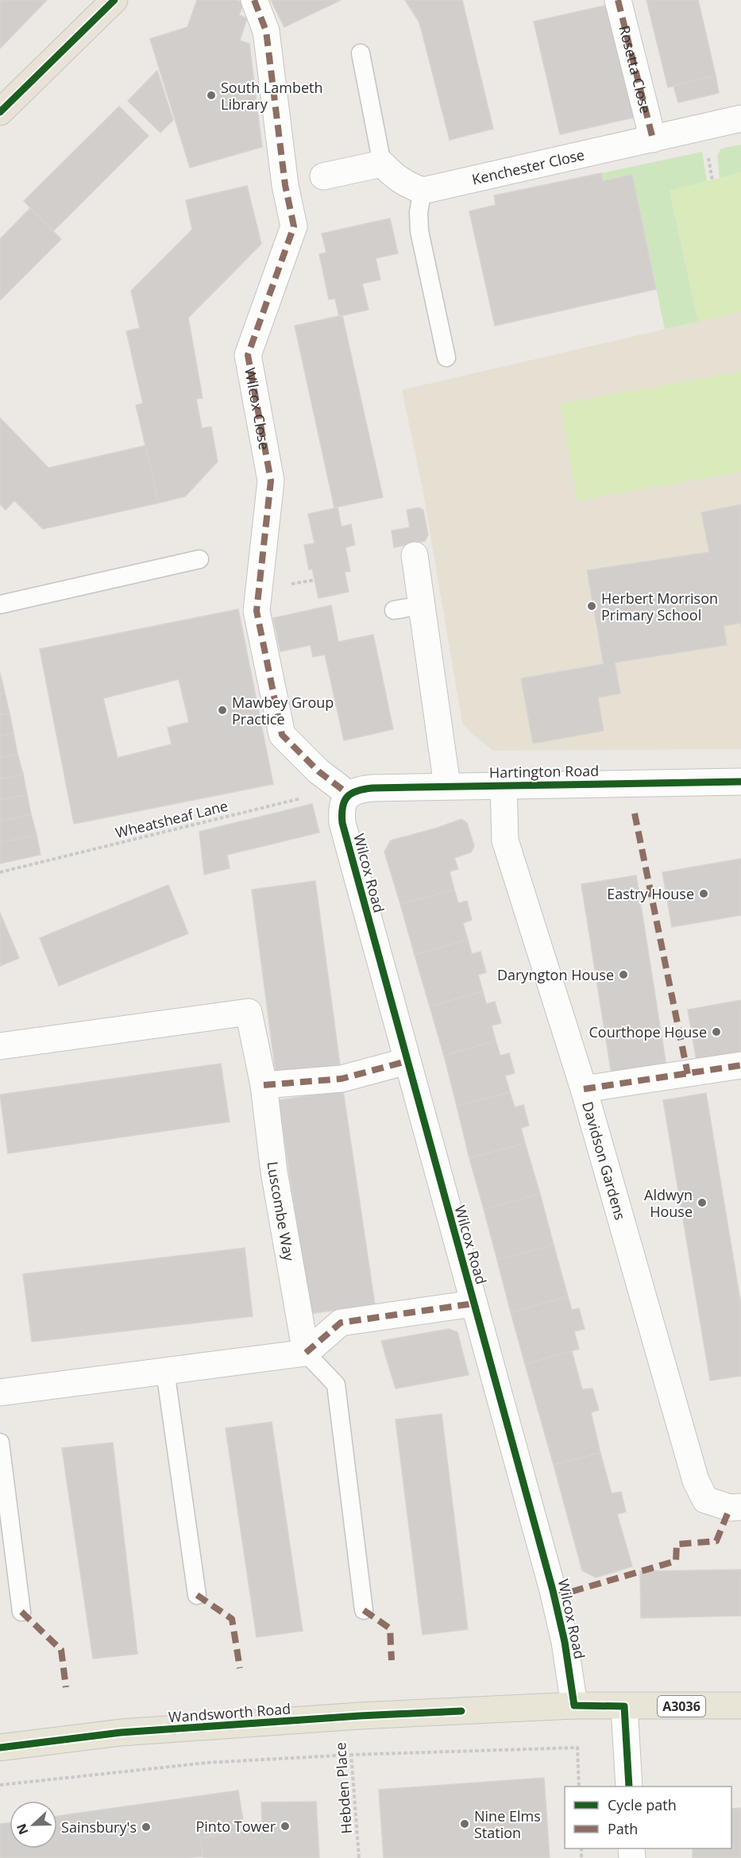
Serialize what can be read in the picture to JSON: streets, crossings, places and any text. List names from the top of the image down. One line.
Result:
{"streets":{"main road":["A3036","Wandsworth Road"],"street":["Rosetta Close","Kenchester Close","Wilcox Close","Hartington Road","Wilcox Road","Davidson Gardens","Luscombe Way"],"path":["Wheatsheaf Lane","Hebden Place"]},"crossings":[["Rosetta Close","Kenchester Close"],["Wilcox Close","Hartington Road"],["Wilcox Close","Wheatsheaf Lane"],["Wilcox Close","Wilcox Road"],["Hartington Road","Wheatsheaf Lane"],["Hartington Road","Wilcox Road"],["Hartington Road","Davidson Gardens"],["Wheatsheaf Lane","Wilcox Road"],["Wilcox Road","Wandsworth Road"],["Wandsworth Road","Hebden Place"]],"places":["South Lambeth Library","Herbert Morrison Primary School","Mawbey Group Practice","Eastry House","Daryngton House","Courthope House","Aldwyn House","Nine Elms Station","Pinto Tower","Sainsbury's"],"legend":["Cycle path","Path"],"north":"left"}
